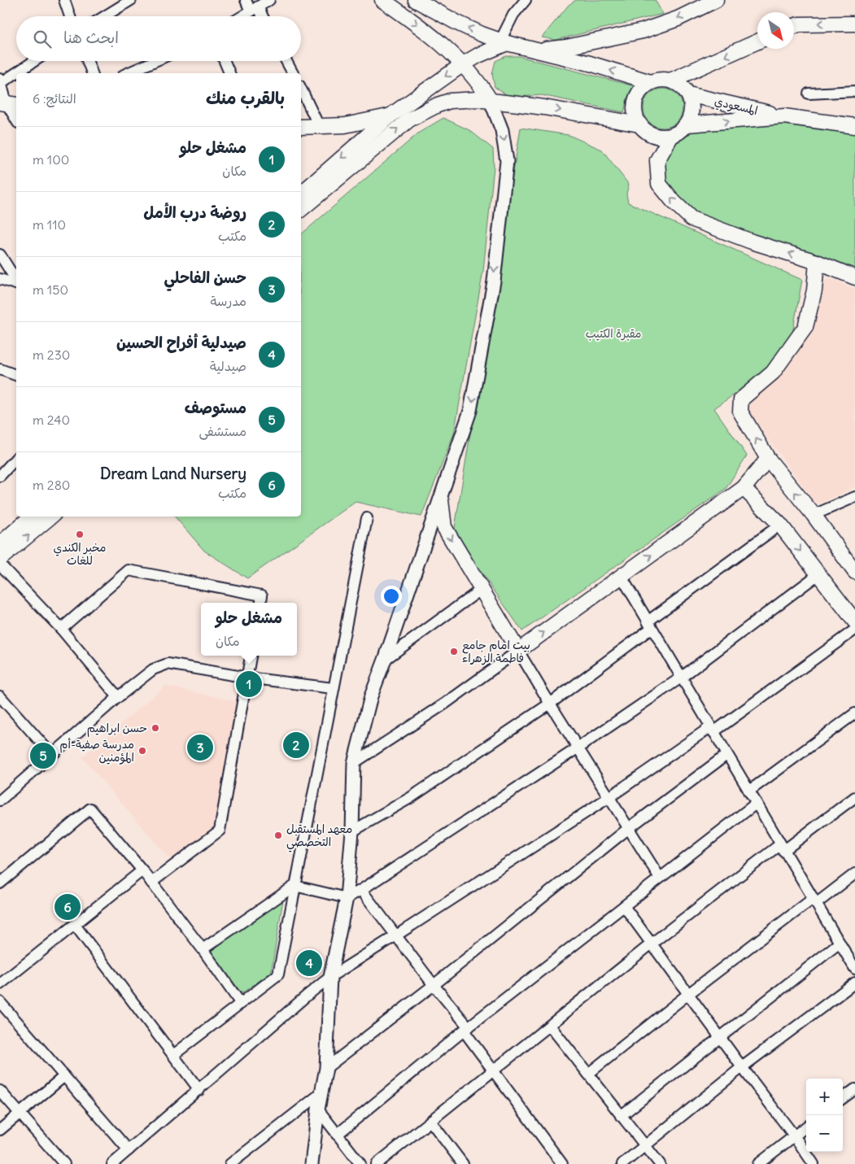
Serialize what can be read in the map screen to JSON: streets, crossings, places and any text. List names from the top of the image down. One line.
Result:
{"streets":{"main road":["المسعودي"]},"parks":["مقبرة الكتيب"],"places":["مخبر الكندي للغات","بيت امام جامع فاطمة الزهراء","حسن ابراهيم","مدرسة صفية-أم المؤمنين","معهد المستقبل التخصصي"],"north":"bottom right","page":{"search":"ابحث هنا","heading":["بالقرب منك","النتائج: 6"],"list":[{"mark":"1","name":"مشغل حلو","note":"مكان","value":"100 m"},{"mark":"2","name":"روضة درب الأمل","note":"مكتب","value":"110 m"},{"mark":"3","name":"حسن الفاحلي","note":"مدرسة","value":"150 m"},{"mark":"4","name":"صيدلية أفراح الحسين","note":"صيدلية","value":"230 m"},{"mark":"5","name":"مستوصف","note":"مستشفى","value":"240 m"},{"mark":"6","name":"Dream Land Nursery","note":"مكتب","value":"280 m"}],"popup":["مشغل حلو","مكان"],"pins":["1","2","3","5","6","4"],"map_buttons":["+","−"]}}
